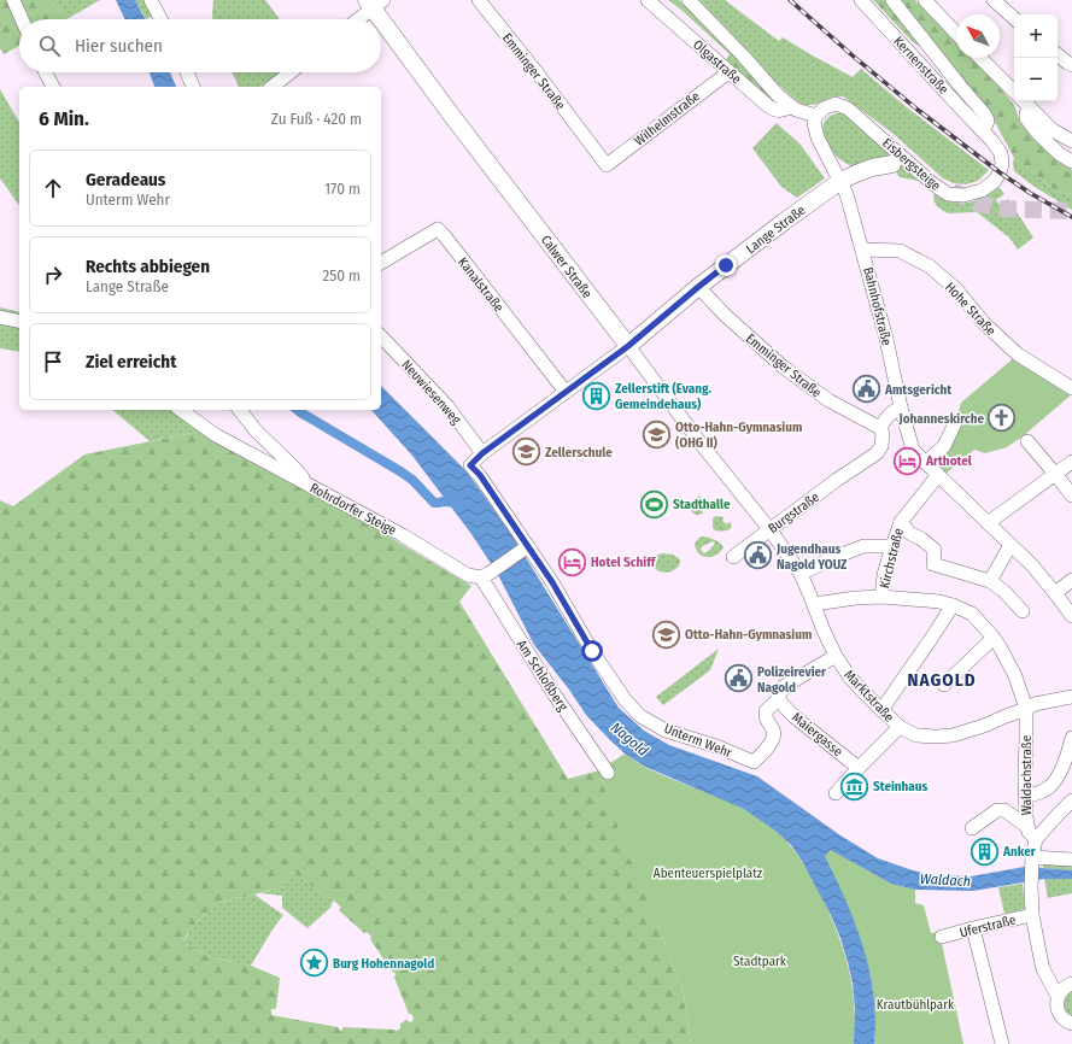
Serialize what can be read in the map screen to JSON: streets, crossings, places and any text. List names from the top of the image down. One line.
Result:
{"streets":{"main road":["Lange Straße","Calwer Straße"],"street":["Olgastraße","Kernenstraße","Emminger Straße","Wilhelmstraße","Eisbergsteige","Kanalstraße","Bahnhofstraße","Hohe Straße","Neuwiesenweg","Rohrdorfer Steige","Burgstraße","Kirchstraße","Am Schloßberg","Marktstraße","Maiergasse","Unterm Wehr","Waldachstraße","Uferstraße"]},"crossings":[["Olgastraße","Wilhelmstraße"],["Kernenstraße","Eisbergsteige"],["Emminger Straße","Wilhelmstraße"],["Emminger Straße","Lange Straße"],["Emminger Straße","Burgstraße"],["Eisbergsteige","Bahnhofstraße"],["Lange Straße","Calwer Straße"],["Lange Straße","Kanalstraße"],["Lange Straße","Bahnhofstraße"],["Lange Straße","Neuwiesenweg"],["Lange Straße","Unterm Wehr"],["Calwer Straße","Burgstraße"],["Calwer Straße","Marktstraße"],["Bahnhofstraße","Hohe Straße"],["Bahnhofstraße","Kirchstraße"],["Neuwiesenweg","Unterm Wehr"],["Rohrdorfer Steige","Am Schloßberg"],["Burgstraße","Marktstraße"],["Kirchstraße","Waldachstraße"],["Marktstraße","Waldachstraße"],["Maiergasse","Unterm Wehr"]],"districts":["NAGOLD"],"water":["Nagold","Waldach"],"parks":["Abenteuerspielplatz","Stadtpark","Krautbühlpark"],"places":{"public building":["Amtsgericht","Jugendhaus Nagold YOUZ","Polizeirevier Nagold"],"building":["Zellerstift (Evang. Gemeindehaus)","Anker"],"church":["Johanneskirche"],"school or university":["Otto-Hahn-Gymnasium (OHG II)","Zellerschule","Otto-Hahn-Gymnasium"],"hotel":["Arthotel","Hotel Schiff"],"sports":["Stadthalle"],"museum":["Steinhaus"],"place":["Burg Hohennagold"]},"north":"top left","page":{"map_buttons":["+","−"],"search":"Hier suchen","heading":["6 Min.","Zu Fuß · 420 m"],"list":[["Geradeaus","Unterm Wehr","170 m"],["Rechts abbiegen","Lange Straße","250 m"],"Ziel erreicht"]}}
